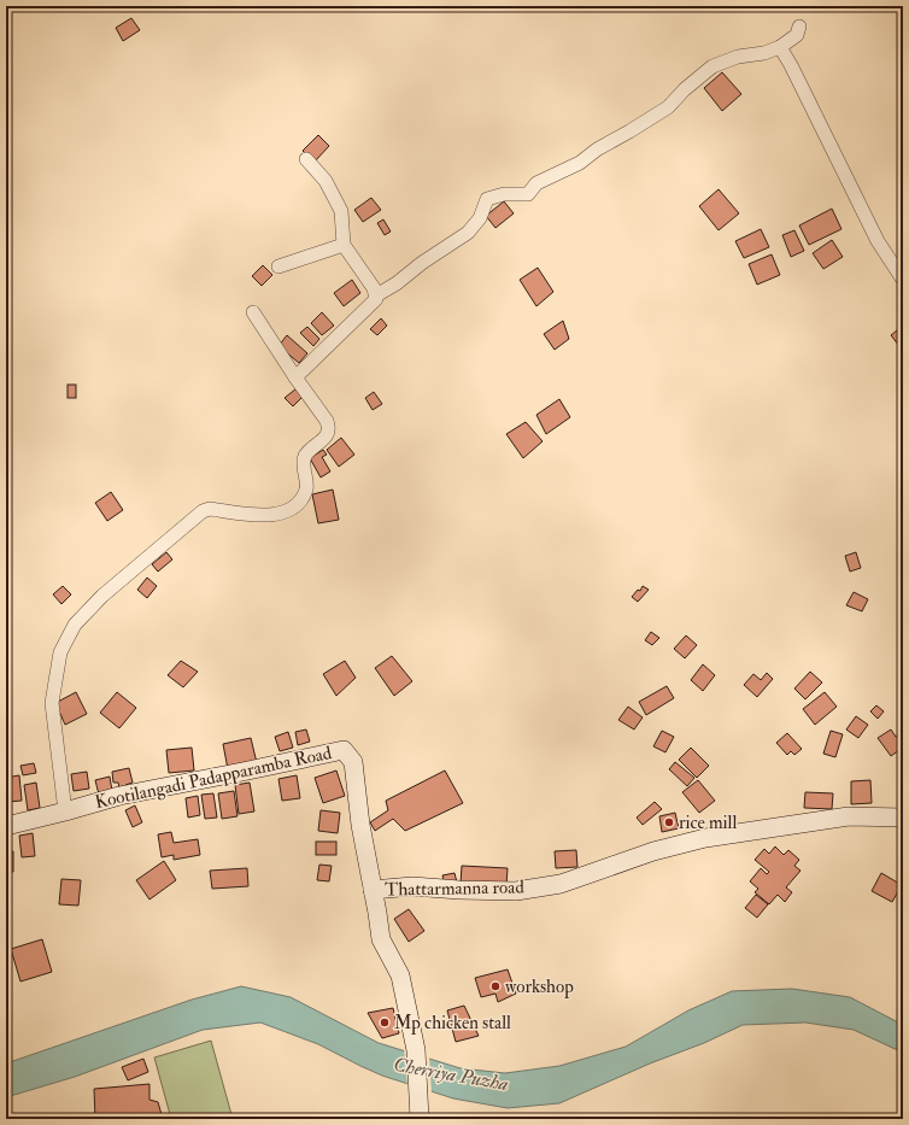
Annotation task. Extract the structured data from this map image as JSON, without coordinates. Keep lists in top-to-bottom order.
{
  "streets": {
    "main road": ["Kootilangadi Padapparamba Road", "Thattarmanna road"]
  },
  "crossings": [
    ["Kootilangadi Padapparamba Road", "Thattarmanna road"]
  ],
  "water": ["Cherriya Puzha"],
  "places": ["rice mill", "workshop", "Mp chicken stall"]
}
